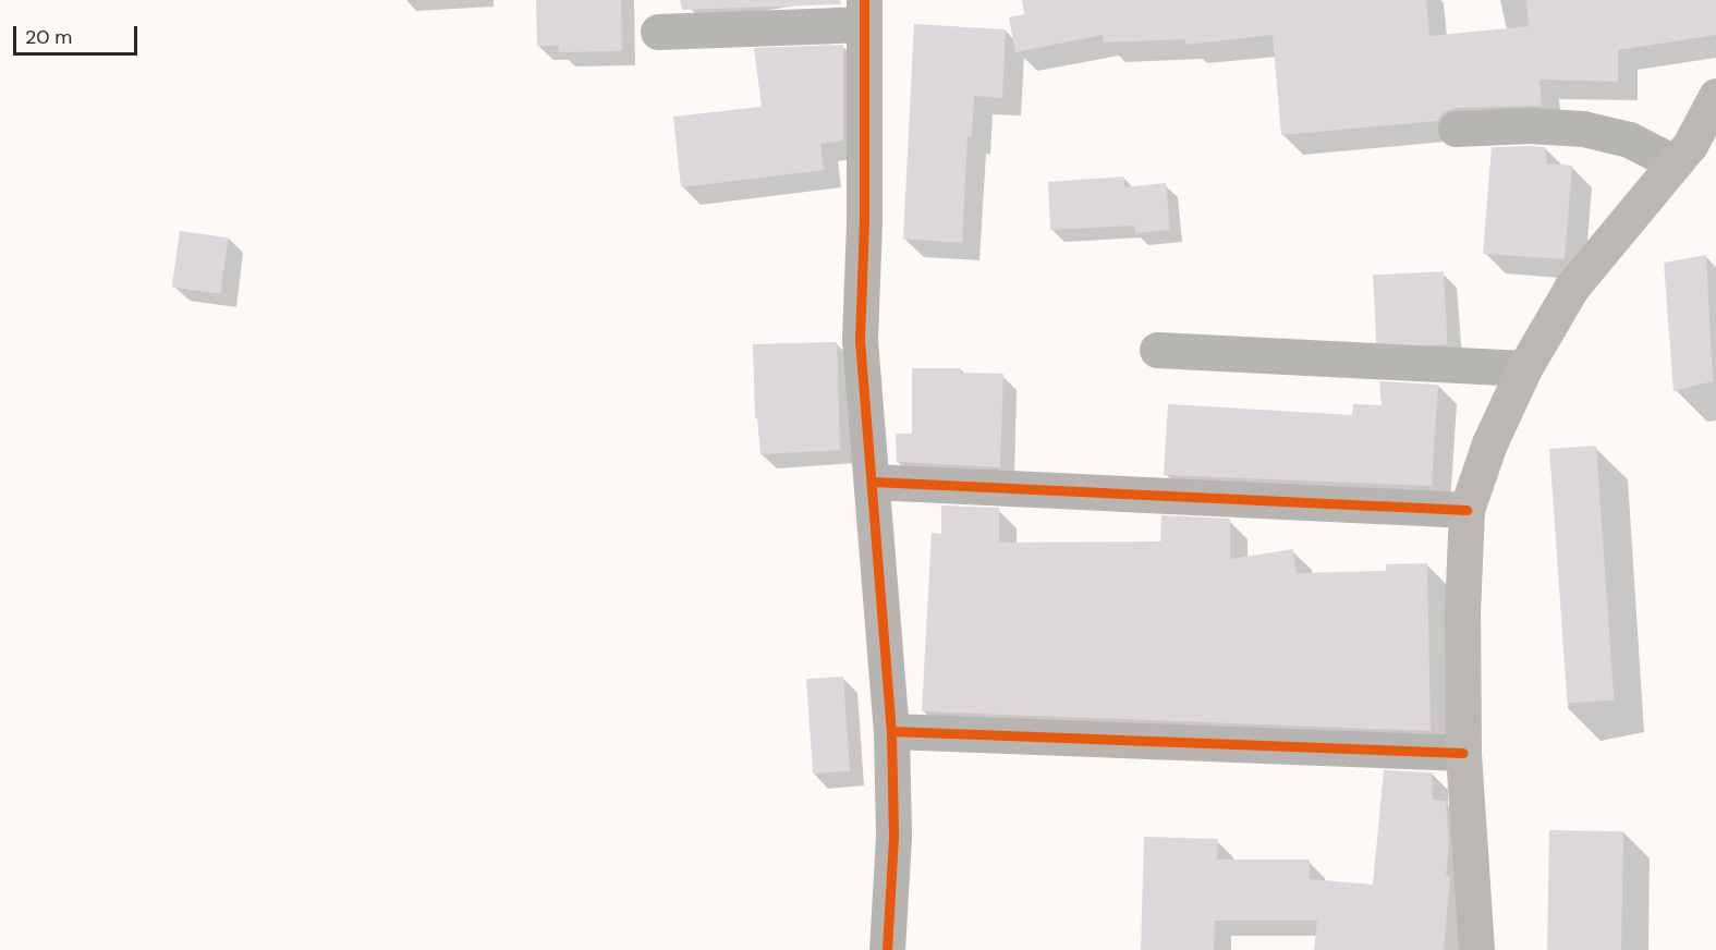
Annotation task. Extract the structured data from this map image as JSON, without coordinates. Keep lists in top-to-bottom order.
{
  "scale_bar": "20 m"
}
